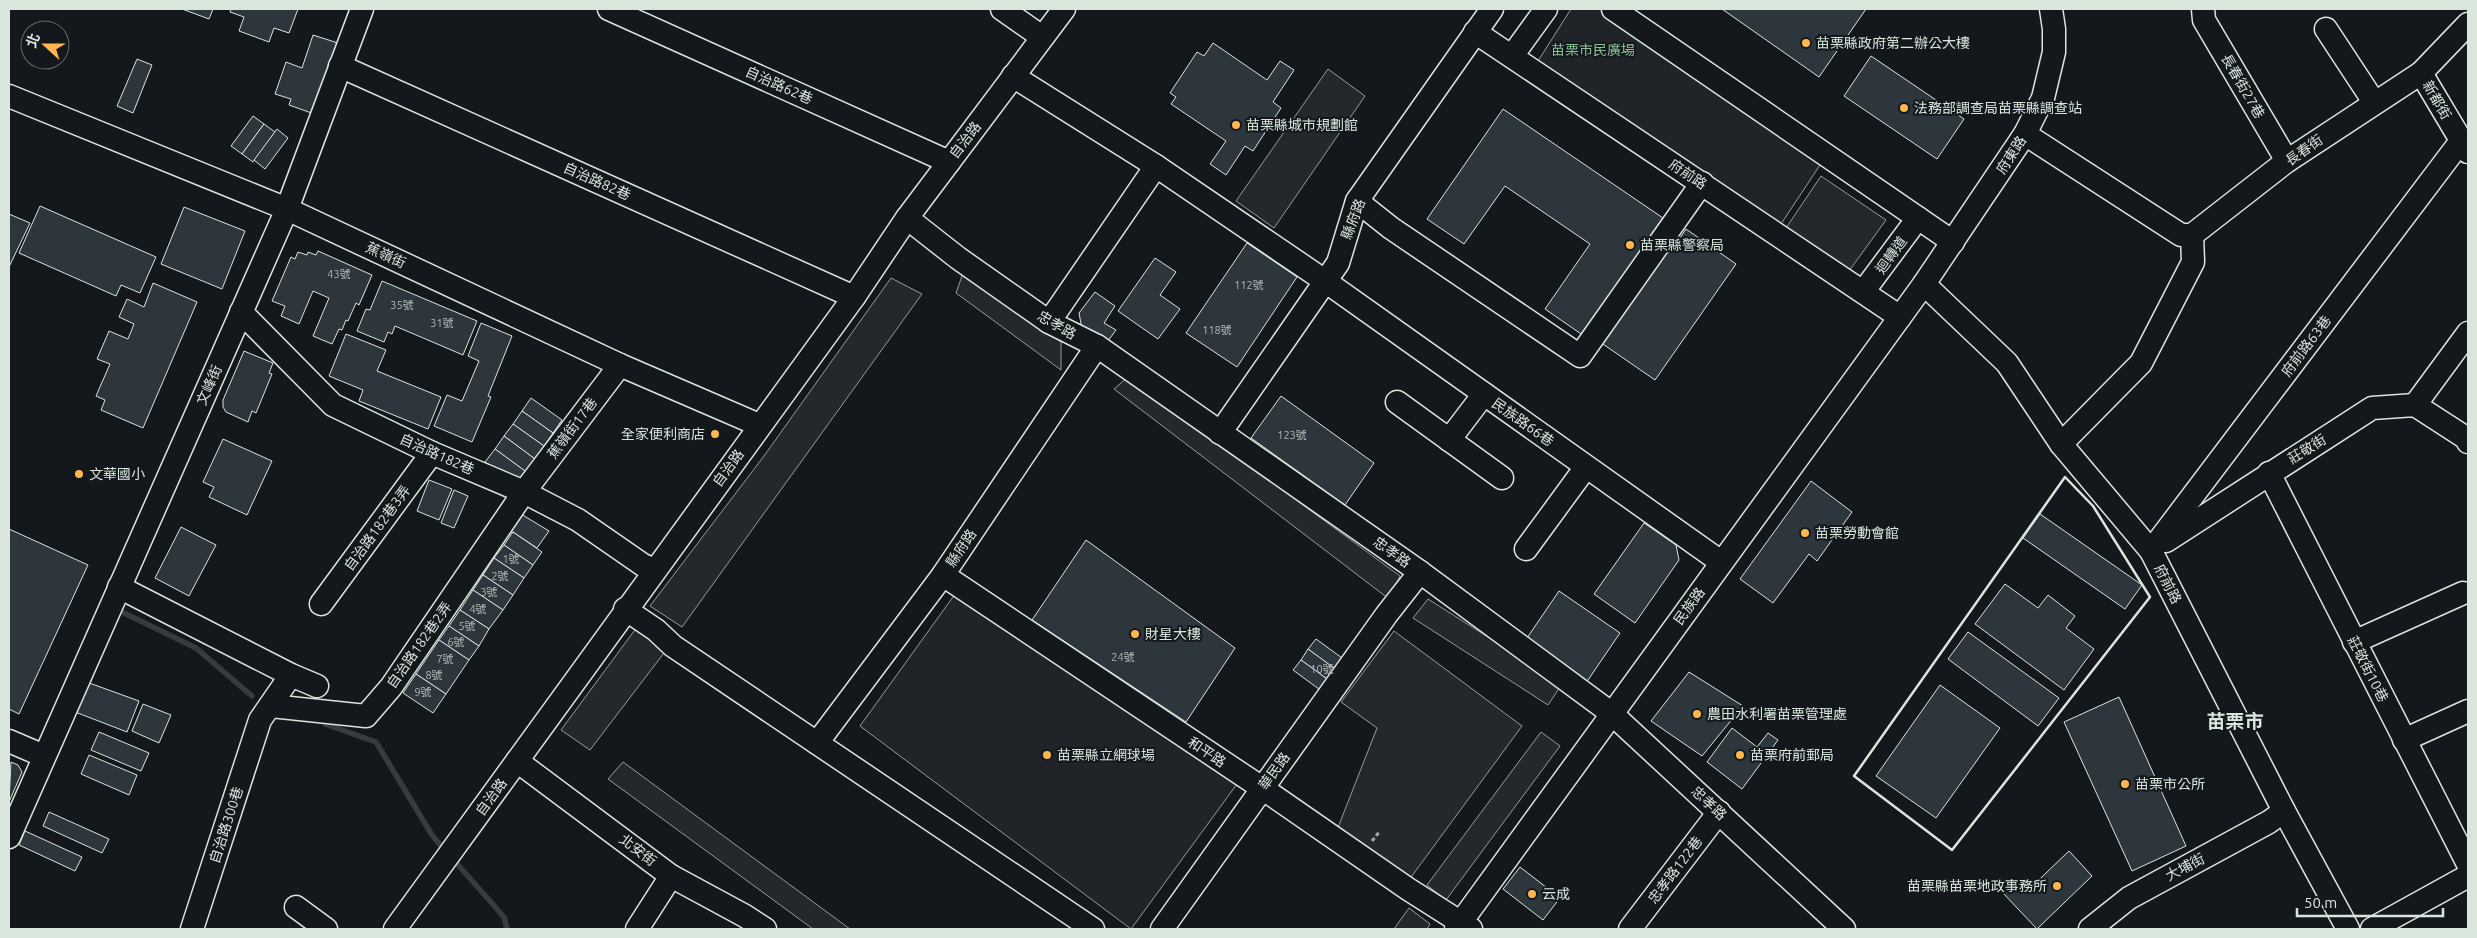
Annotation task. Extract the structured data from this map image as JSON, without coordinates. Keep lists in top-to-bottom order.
{
  "streets": {
    "street": [
      "自治路62巷",
      "長春街27巷",
      "新都街",
      "自治路",
      "長春街",
      "府東路",
      "府前路",
      "自治路82巷",
      "縣府路",
      "蕉嶺街",
      "迴轉道",
      "忠孝路",
      "府前路63巷",
      "文峰街",
      "民族路66巷",
      "蕉嶺街17巷",
      "莊敬街",
      "自治路182巷",
      "自治路182巷3弄",
      "民族路",
      "自治路182巷2弄",
      "莊敬街10巷",
      "和平路",
      "華民路",
      "自治路300巷",
      "北安街",
      "大埔街",
      "忠孝路122巷"
    ]
  },
  "crossings": [
    ["自治路62巷", "自治路"],
    ["長春街27巷", "長春街"],
    ["新都街", "長春街"],
    ["新都街", "府前路63巷"],
    ["自治路", "自治路82巷"],
    ["自治路", "蕉嶺街"],
    ["自治路", "忠孝路"],
    ["自治路", "民族路66巷"],
    ["自治路", "自治路182巷"],
    ["自治路", "北安街"],
    ["府東路", "府前路"],
    ["府東路", "民族路"],
    ["府前路", "縣府路"],
    ["府前路", "迴轉道"],
    ["府前路", "府前路63巷"],
    ["府前路", "莊敬街"],
    ["府前路", "民族路"],
    ["府前路", "大埔街"],
    ["自治路82巷", "文峰街"],
    ["縣府路", "忠孝路"],
    ["縣府路", "民族路66巷"],
    ["縣府路", "和平路"],
    ["蕉嶺街", "文峰街"],
    ["蕉嶺街", "蕉嶺街17巷"],
    ["忠孝路", "民族路"],
    ["忠孝路", "華民路"],
    ["忠孝路", "忠孝路122巷"],
    ["府前路63巷", "莊敬街"],
    ["文峰街", "自治路182巷"],
    ["民族路66巷", "民族路"],
    ["蕉嶺街17巷", "自治路182巷"],
    ["蕉嶺街17巷", "自治路182巷2弄"],
    ["莊敬街", "莊敬街10巷"],
    ["自治路182巷", "自治路182巷3弄"],
    ["自治路182巷", "自治路182巷2弄"],
    ["民族路", "和平路"],
    ["自治路182巷2弄", "自治路300巷"],
    ["和平路", "華民路"]
  ],
  "districts": ["苗栗市"],
  "parks": ["苗栗市民廣場"],
  "places": [
    "苗栗縣政府第二辦公大樓",
    "法務部調查局苗栗縣調查站",
    "苗栗縣城市規劃館",
    "苗栗縣警察局",
    "全家便利商店",
    "文華國小",
    "苗栗勞動會館",
    "財星大樓",
    "農田水利署苗栗管理處",
    "苗栗縣立網球場",
    "苗栗府前郵局",
    "苗栗市公所",
    "苗栗縣苗栗地政事務所",
    "云成"
  ],
  "house_numbers": [
    "43號",
    "112號",
    "35號",
    "31號",
    "118號",
    "123號",
    "1號",
    "2號",
    "3號",
    "4號",
    "5號",
    "6號",
    "24號",
    "7號",
    "10號",
    "8號",
    "9號"
  ],
  "scale_bar": "50 m",
  "north": "left"
}
